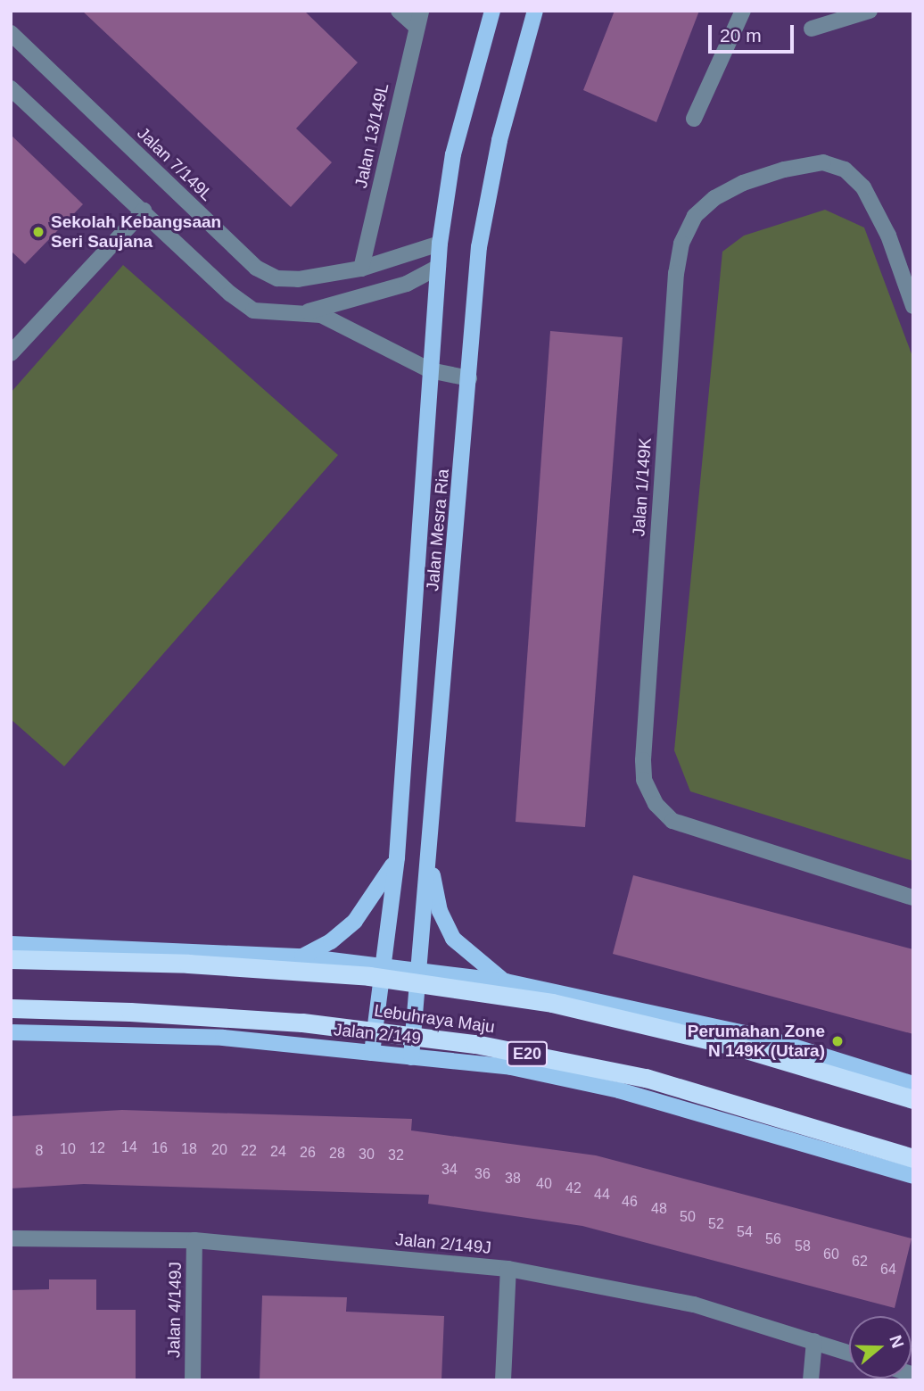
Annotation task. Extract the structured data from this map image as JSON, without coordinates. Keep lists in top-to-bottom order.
{
  "streets": {
    "highway": ["Lebuhraya Maju", "E20"],
    "main road": ["Jalan Mesra Ria", "Jalan 2/149"],
    "street": [
      "Jalan 13/149L",
      "Jalan 7/149L",
      "Jalan 1/149K",
      "Jalan 2/149J",
      "Jalan 4/149J"
    ]
  },
  "crossings": [
    ["Jalan 13/149L", "Jalan 7/149L"],
    ["Jalan 7/149L", "Jalan Mesra Ria"],
    ["Jalan Mesra Ria", "Jalan 2/149"],
    ["Jalan 2/149J", "Jalan 4/149J"]
  ],
  "places": ["Sekolah Kebangsaan Seri Saujana", "Perumahan Zone N 149K (Utara)"],
  "house_numbers": [
    "14",
    "12",
    "16",
    "10",
    "18",
    "20",
    "8",
    "22",
    "24",
    "26",
    "28",
    "30",
    "32",
    "34",
    "36",
    "38",
    "40",
    "42",
    "44",
    "46",
    "48",
    "50",
    "52",
    "54",
    "56",
    "58",
    "60",
    "62",
    "64"
  ],
  "scale_bar": "20 m",
  "north": "right"
}
